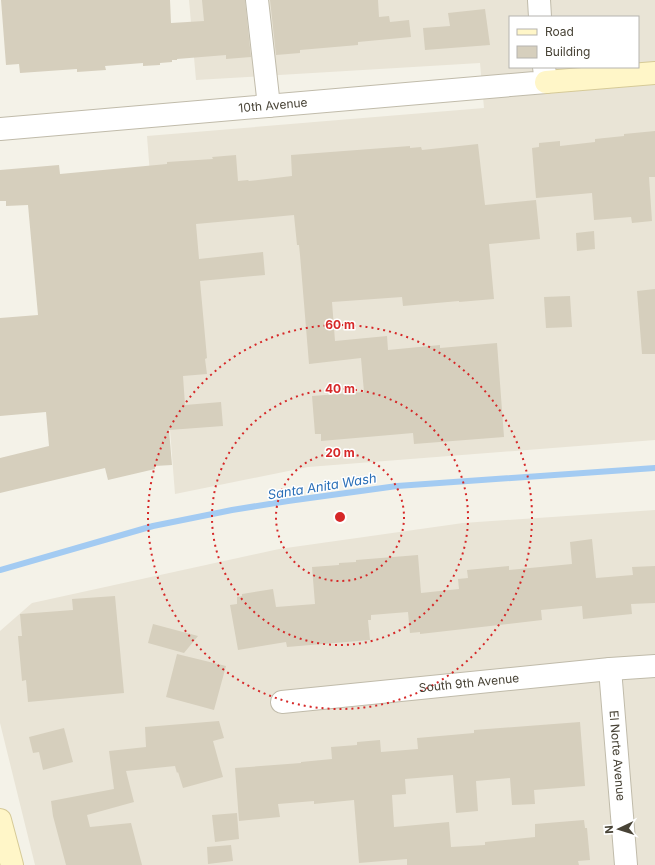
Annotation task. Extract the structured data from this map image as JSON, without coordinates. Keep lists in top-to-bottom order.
{
  "streets": {
    "street": ["10th Avenue", "South 9th Avenue", "El Norte Avenue"]
  },
  "crossings": [
    ["South 9th Avenue", "El Norte Avenue"]
  ],
  "water": ["Santa Anita Wash"],
  "legend": ["Road", "Building"],
  "north": "left",
  "rings": ["60 m", "40 m", "20 m"]
}
